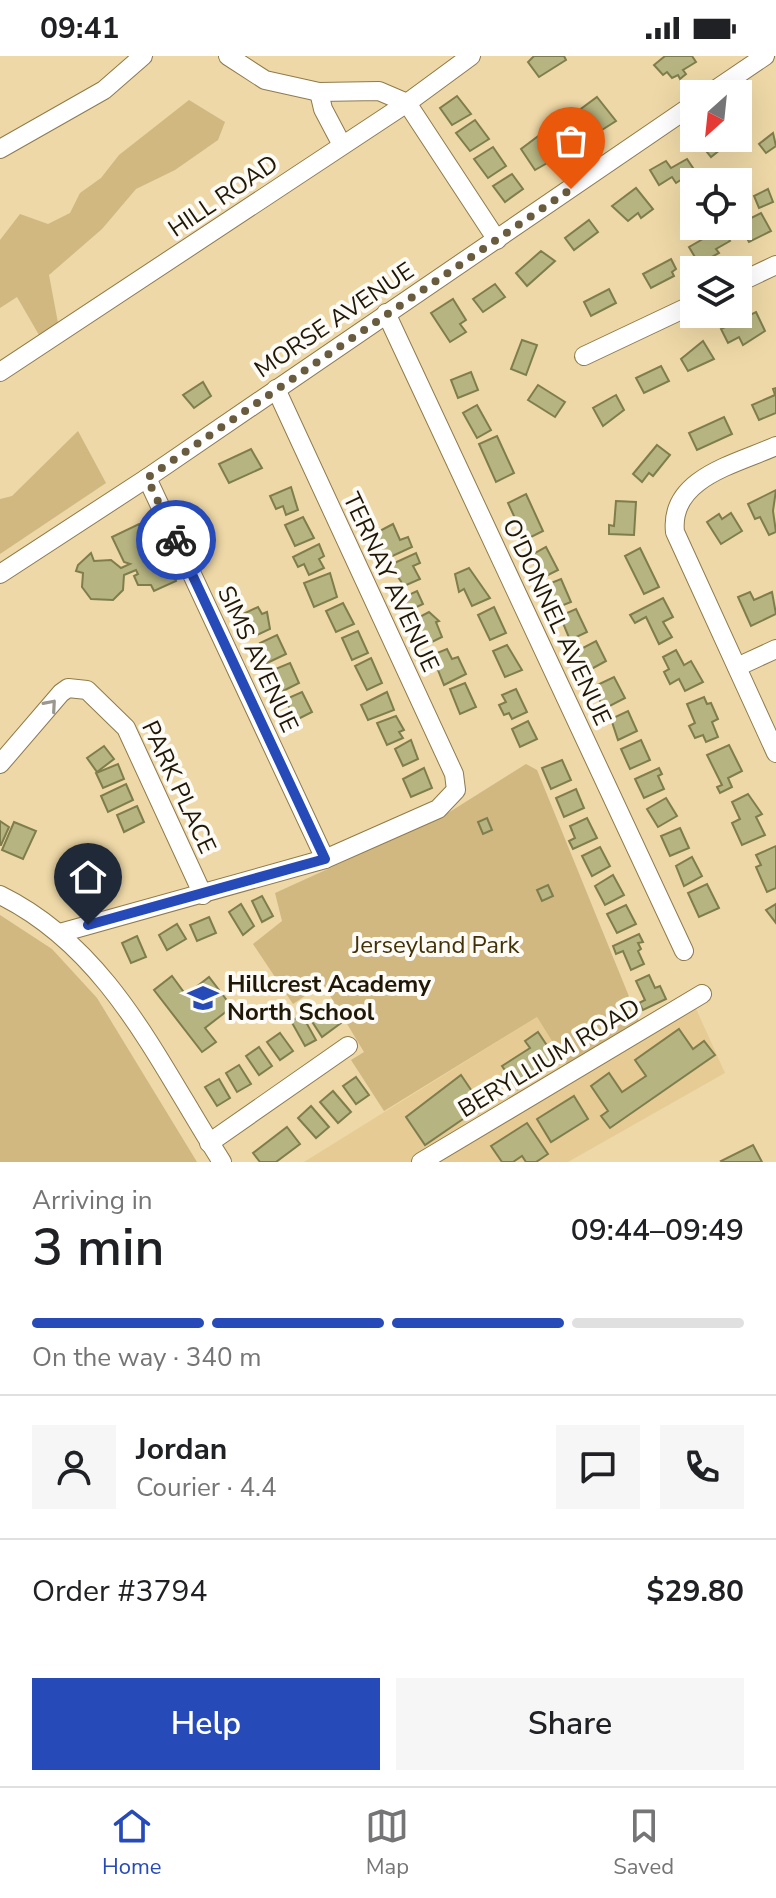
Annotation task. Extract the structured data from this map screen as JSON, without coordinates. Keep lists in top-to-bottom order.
{
  "streets": {
    "street": [
      "HILL ROAD",
      "MORSE AVENUE",
      "TERNAY AVENUE",
      "O'DONNEL AVENUE",
      "SIMS AVENUE",
      "PARK PLACE",
      "BERYLLIUM ROAD"
    ]
  },
  "crossings": [
    ["MORSE AVENUE", "TERNAY AVENUE"],
    ["MORSE AVENUE", "O'DONNEL AVENUE"],
    ["MORSE AVENUE", "SIMS AVENUE"],
    ["TERNAY AVENUE", "SIMS AVENUE"]
  ],
  "parks": ["Jerseyland Park"],
  "places": {
    "school or university": ["Hillcrest Academy North School"]
  },
  "north": "bottom left",
  "page": {
    "status": "09:41",
    "heading": ["3 min", "Arriving in", "09:44–09:49"],
    "panel": [
      "Jordan",
      "Courier · 4.4",
      "Order #3794",
      "$29.80"
    ],
    "bar": "On the way · 340 m",
    "buttons": ["Help", "Share"],
    "tabs": ["Home", "Map", "Saved"]
  }
}
